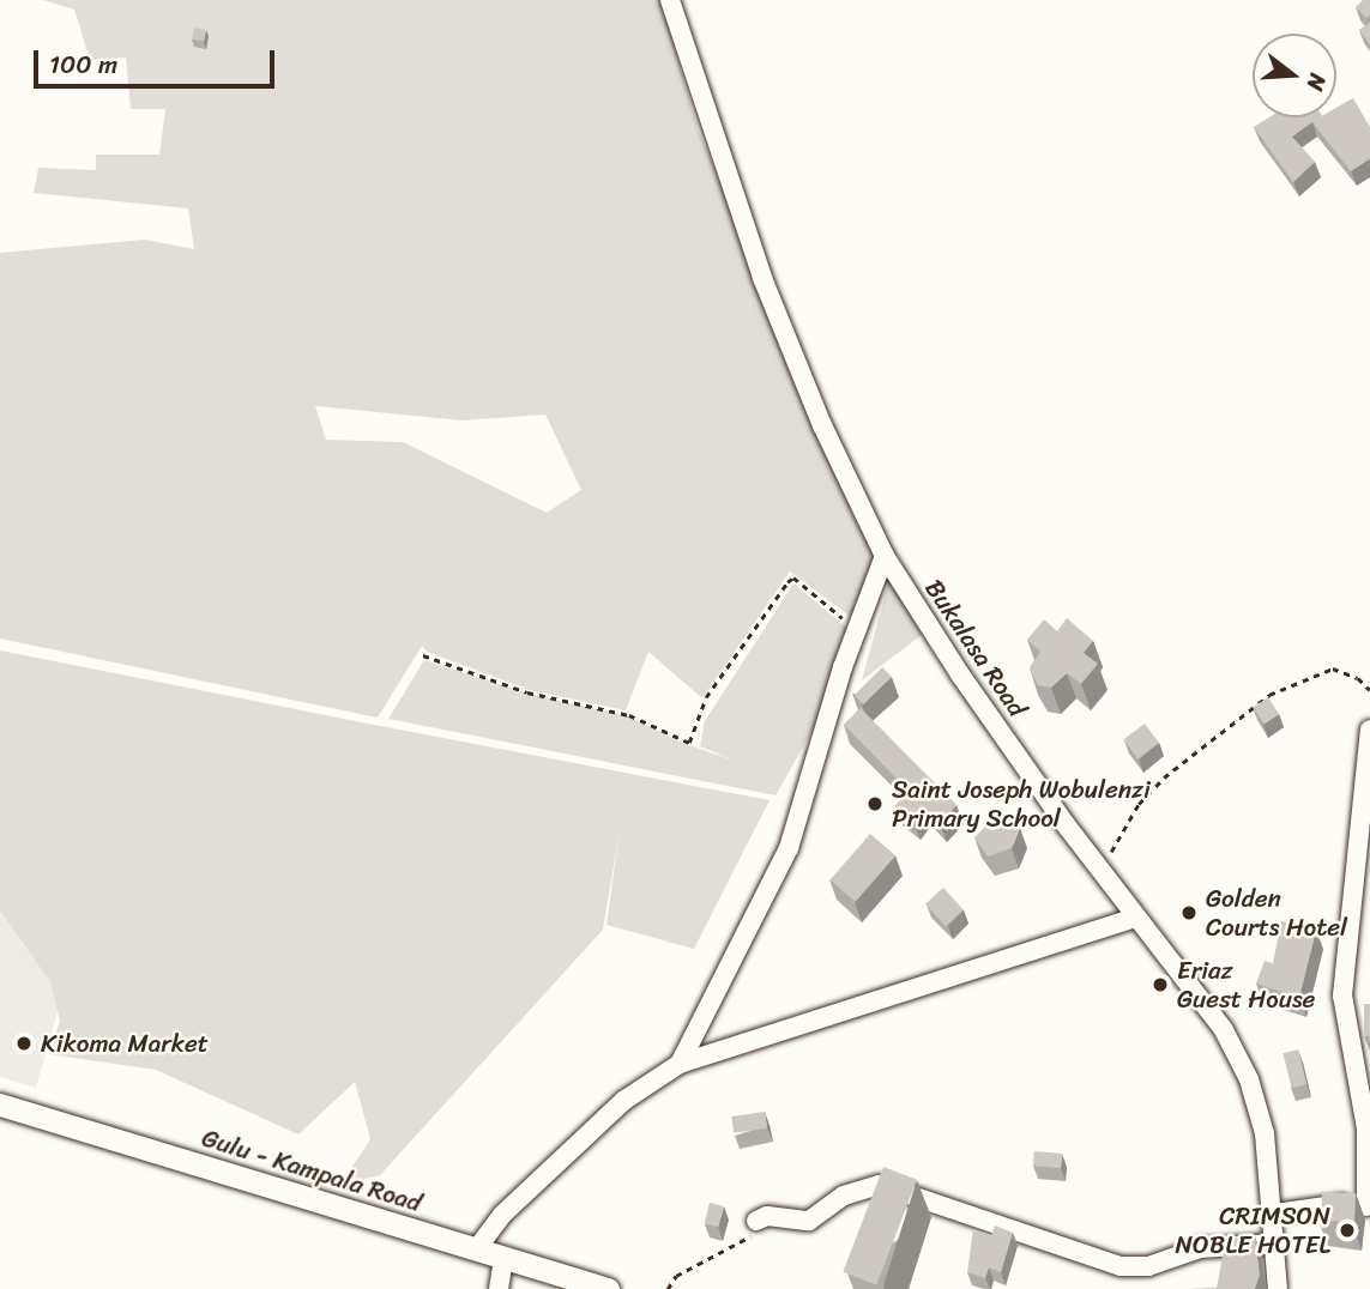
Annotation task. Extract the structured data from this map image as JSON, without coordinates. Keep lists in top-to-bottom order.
{
  "streets": {
    "main road": ["Gulu - Kampala Road"],
    "street": ["Bukalasa Road"]
  },
  "places": [
    "Saint Joseph Wobulenzi Primary School",
    "Golden Courts Hotel",
    "Eriaz Guest House",
    "Kikoma Market",
    "CRIMSON NOBLE HOTEL"
  ],
  "scale_bar": "100 m",
  "north": "right"
}
